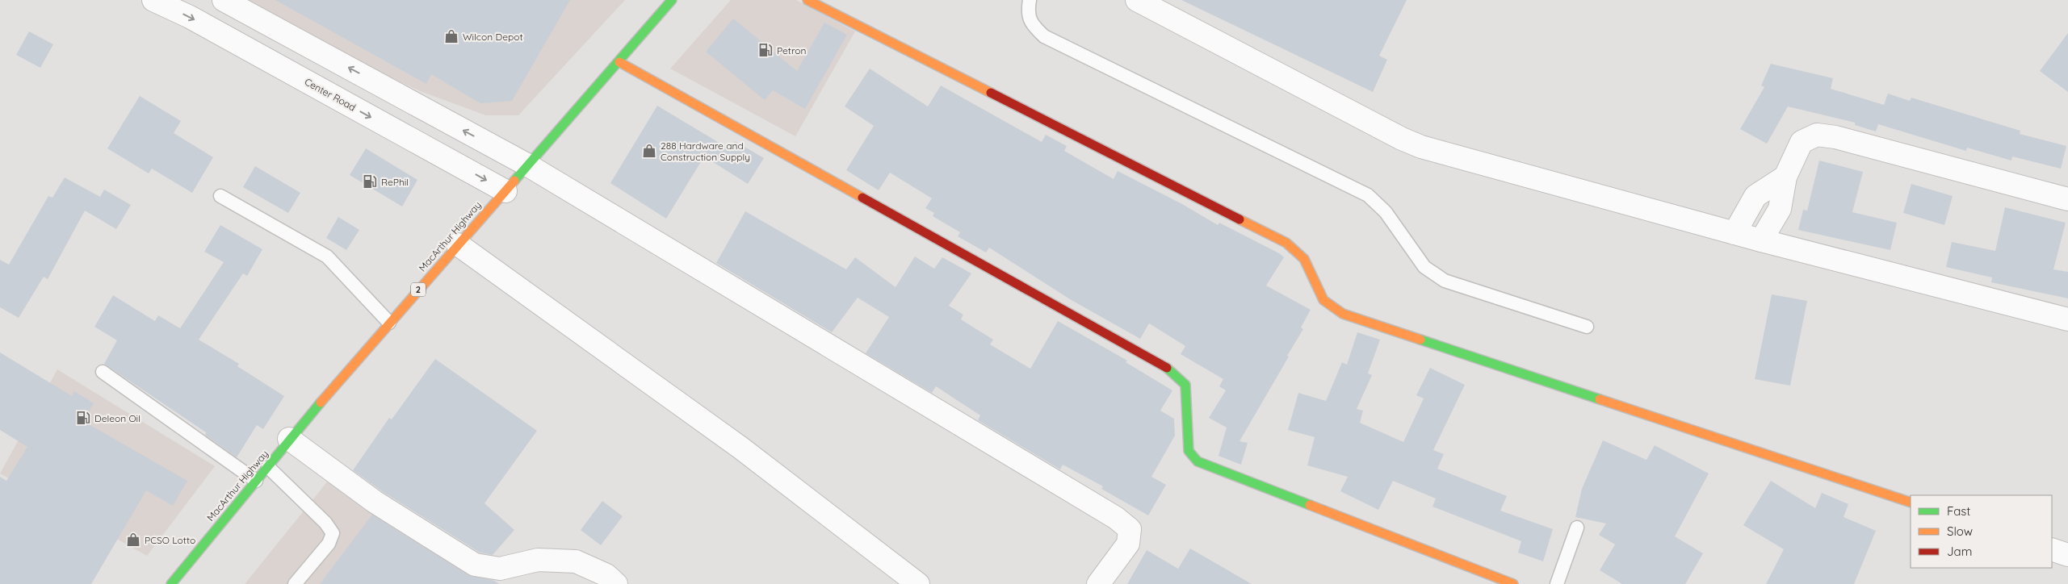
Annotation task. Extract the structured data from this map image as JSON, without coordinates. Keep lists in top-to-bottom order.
{
  "streets": {
    "main road": ["MacArthur Highway", "2"],
    "street": ["Center Road"]
  },
  "crossings": [
    ["Center Road", "MacArthur Highway"]
  ],
  "places": {
    "shop": ["Wilcon Depot", "288 Hardware and Construction Supply", "PCSO Lotto"],
    "fuel station": ["Petron", "RePhil", "Deleon Oil"]
  },
  "legend": ["Fast", "Slow", "Jam"]
}
